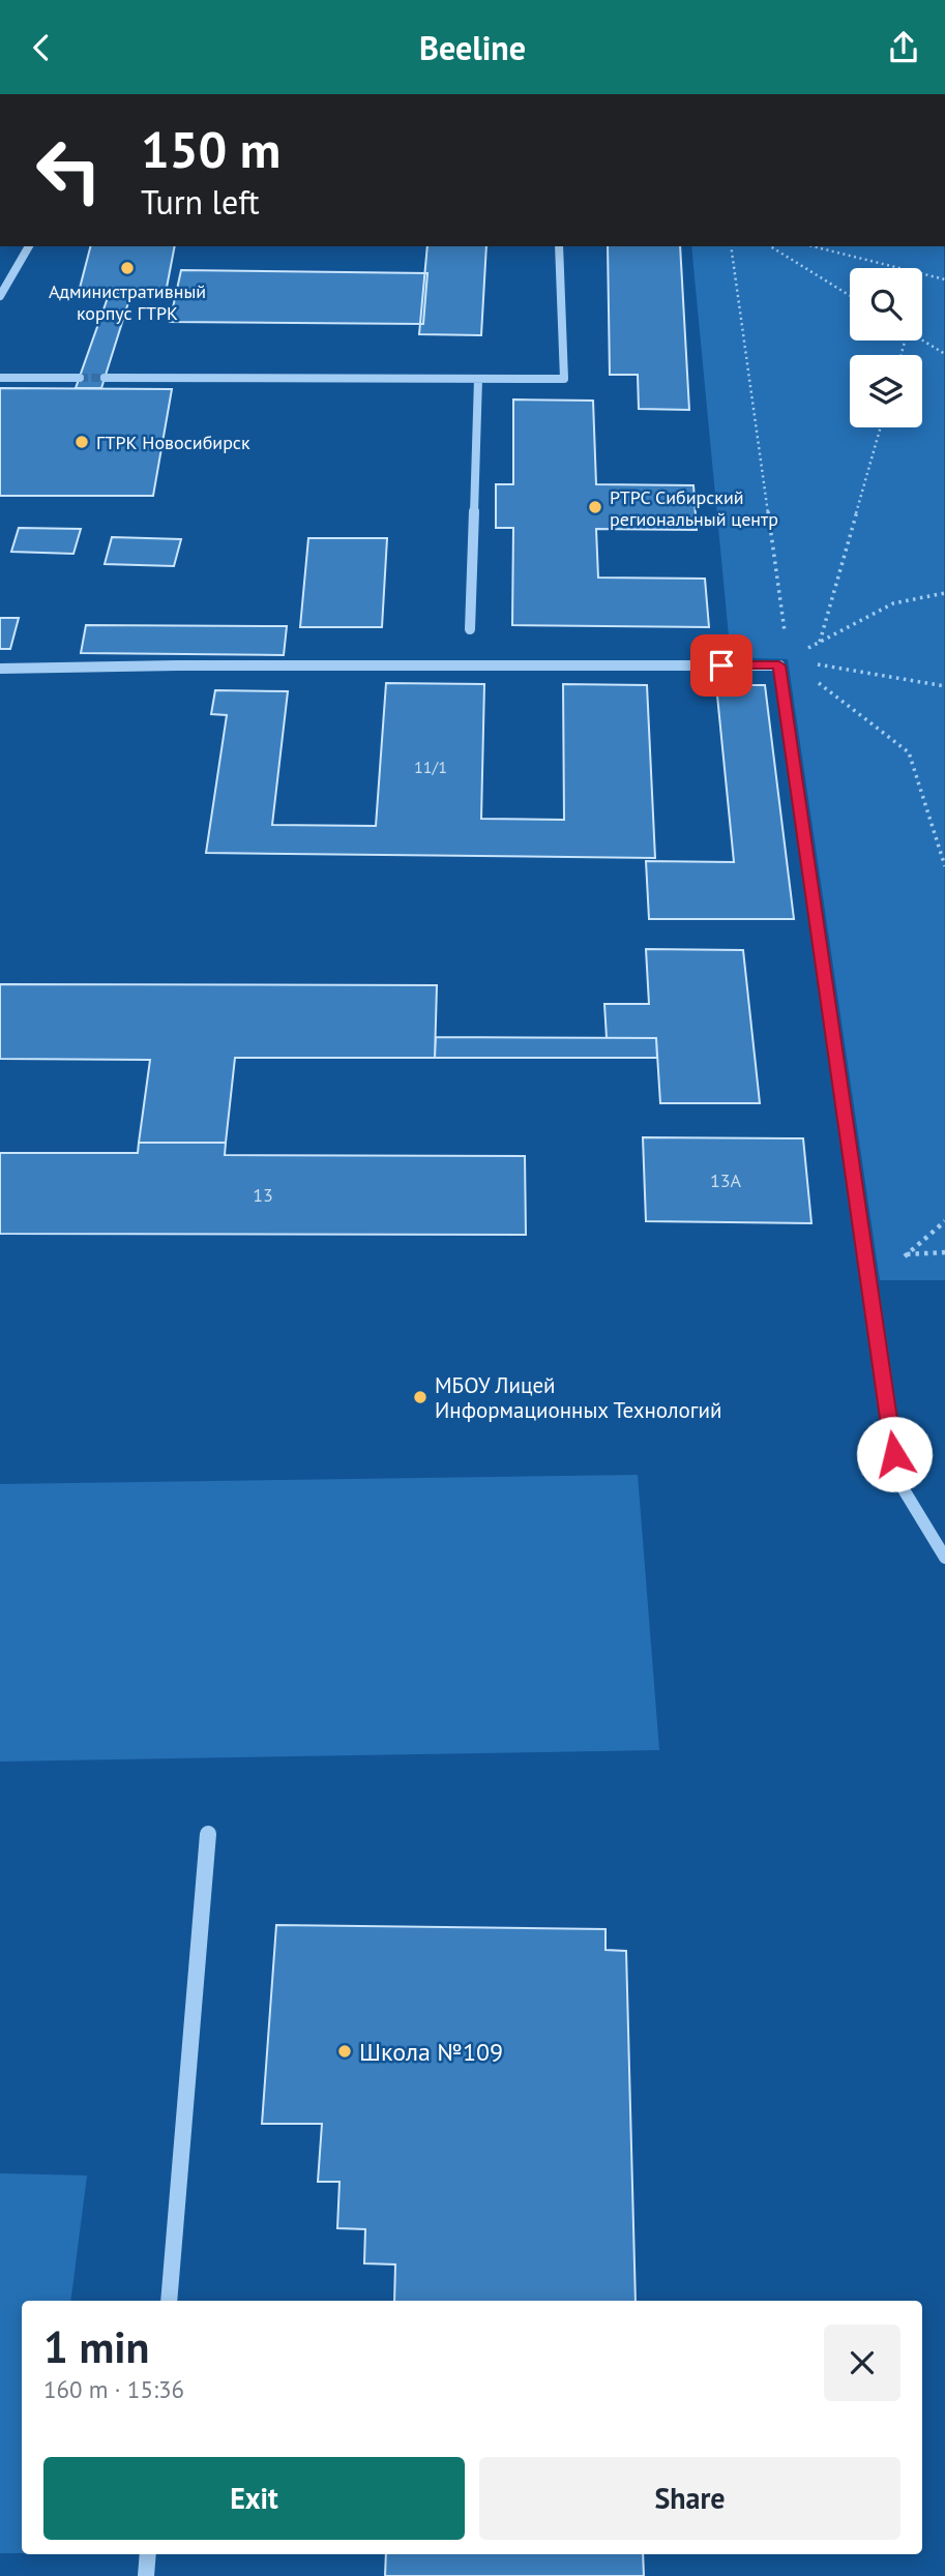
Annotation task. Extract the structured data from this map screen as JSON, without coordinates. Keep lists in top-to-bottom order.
{
  "places": [
    "Административный корпус ГТРК",
    "ГТРК Новосибирск",
    "РТРС Сибирский региональный центр",
    "МБОУ Лицей Информационных Технологий",
    "Школа №109"
  ],
  "house_numbers": ["11/1", "13А", "13"],
  "page": {
    "header": "Beeline",
    "turn": ["150 m", "Turn left"],
    "heading": ["1 min", "160 m · 15:36"],
    "buttons": ["Exit", "Share"]
  }
}
